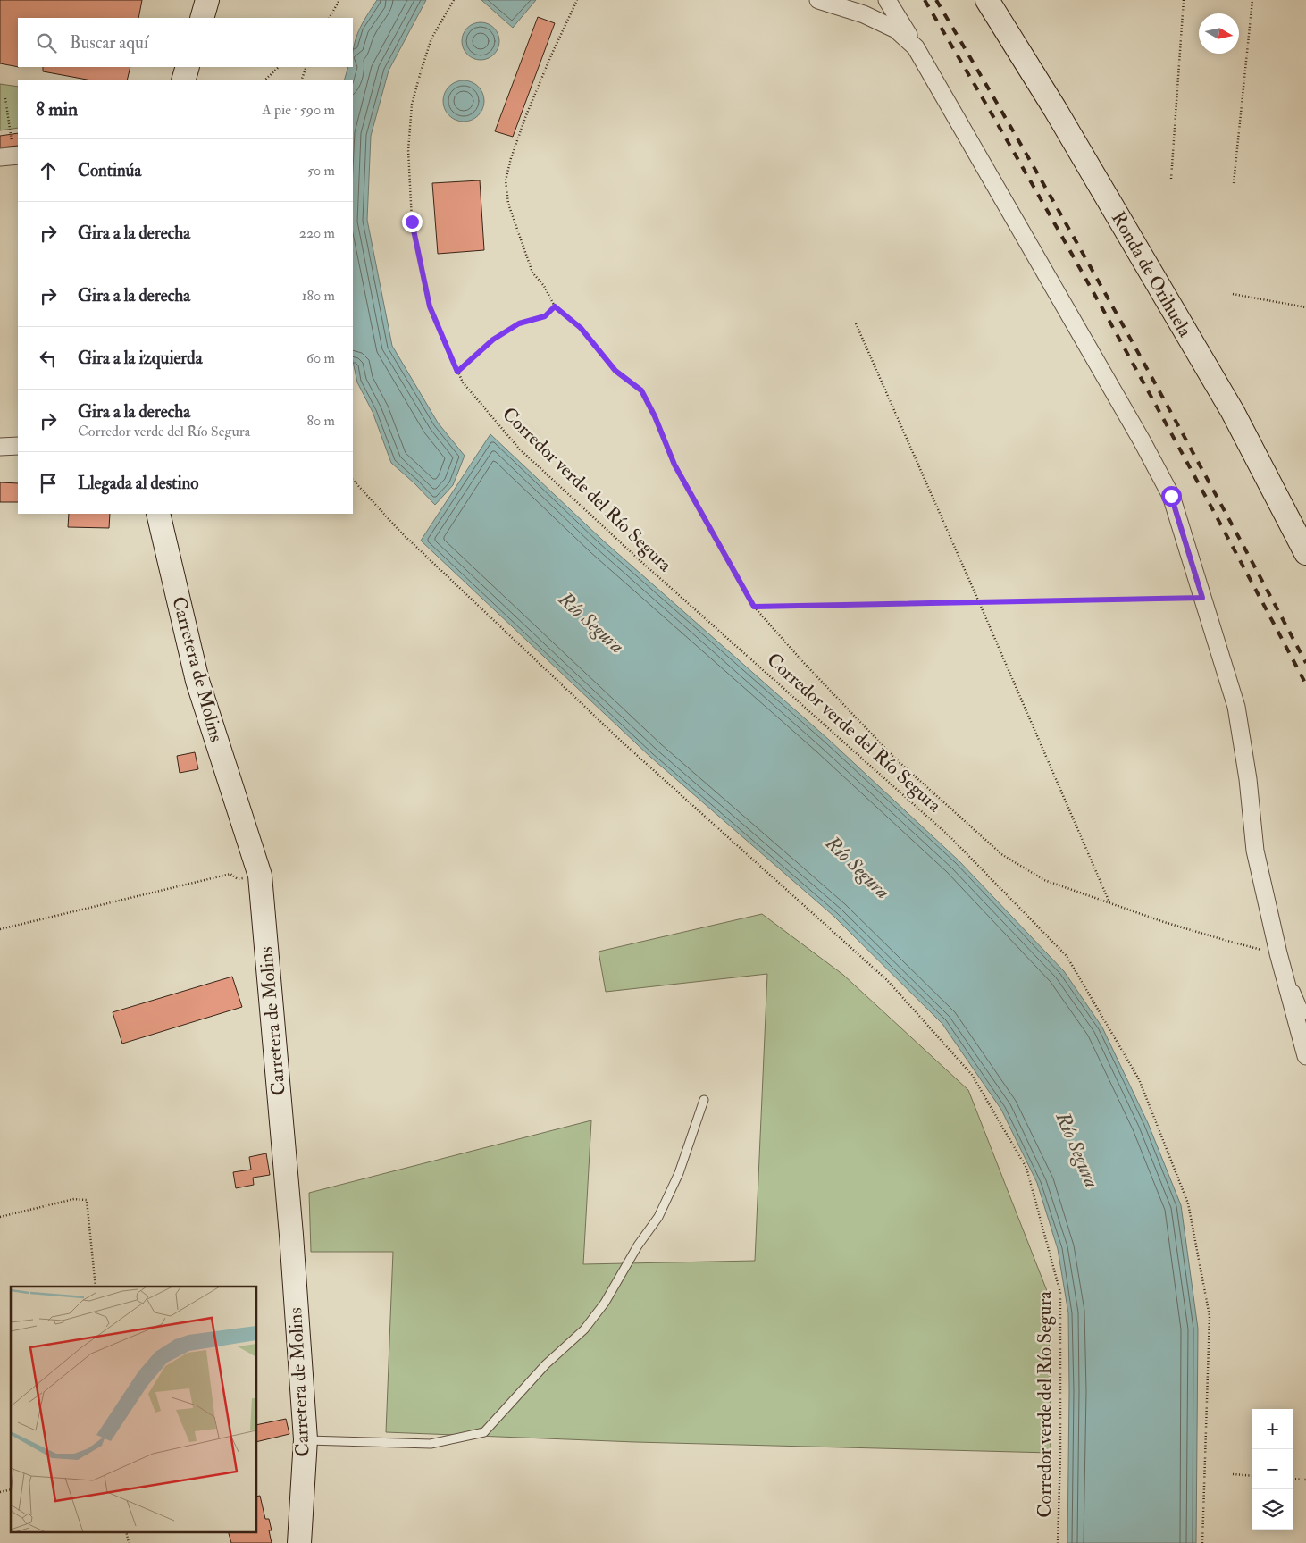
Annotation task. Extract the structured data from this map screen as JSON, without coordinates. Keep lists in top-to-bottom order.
{
  "streets": {
    "street": ["Ronda de Orihuela", "Carretera de Molins"],
    "path": ["Corredor verde del Río Segura"]
  },
  "water": ["Río Segura"],
  "north": "right",
  "page": {
    "search": "Buscar aquí",
    "heading": ["8 min", "A pie · 590 m"],
    "list": [
      ["Continúa", "50 m"],
      ["Gira a la derecha", "220 m"],
      ["Gira a la derecha", "180 m"],
      ["Gira a la izquierda", "60 m"],
      ["Gira a la derecha", "Corredor verde del Río Segura", "80 m"],
      "Llegada al destino"
    ],
    "map_buttons": ["+", "−"]
  }
}
